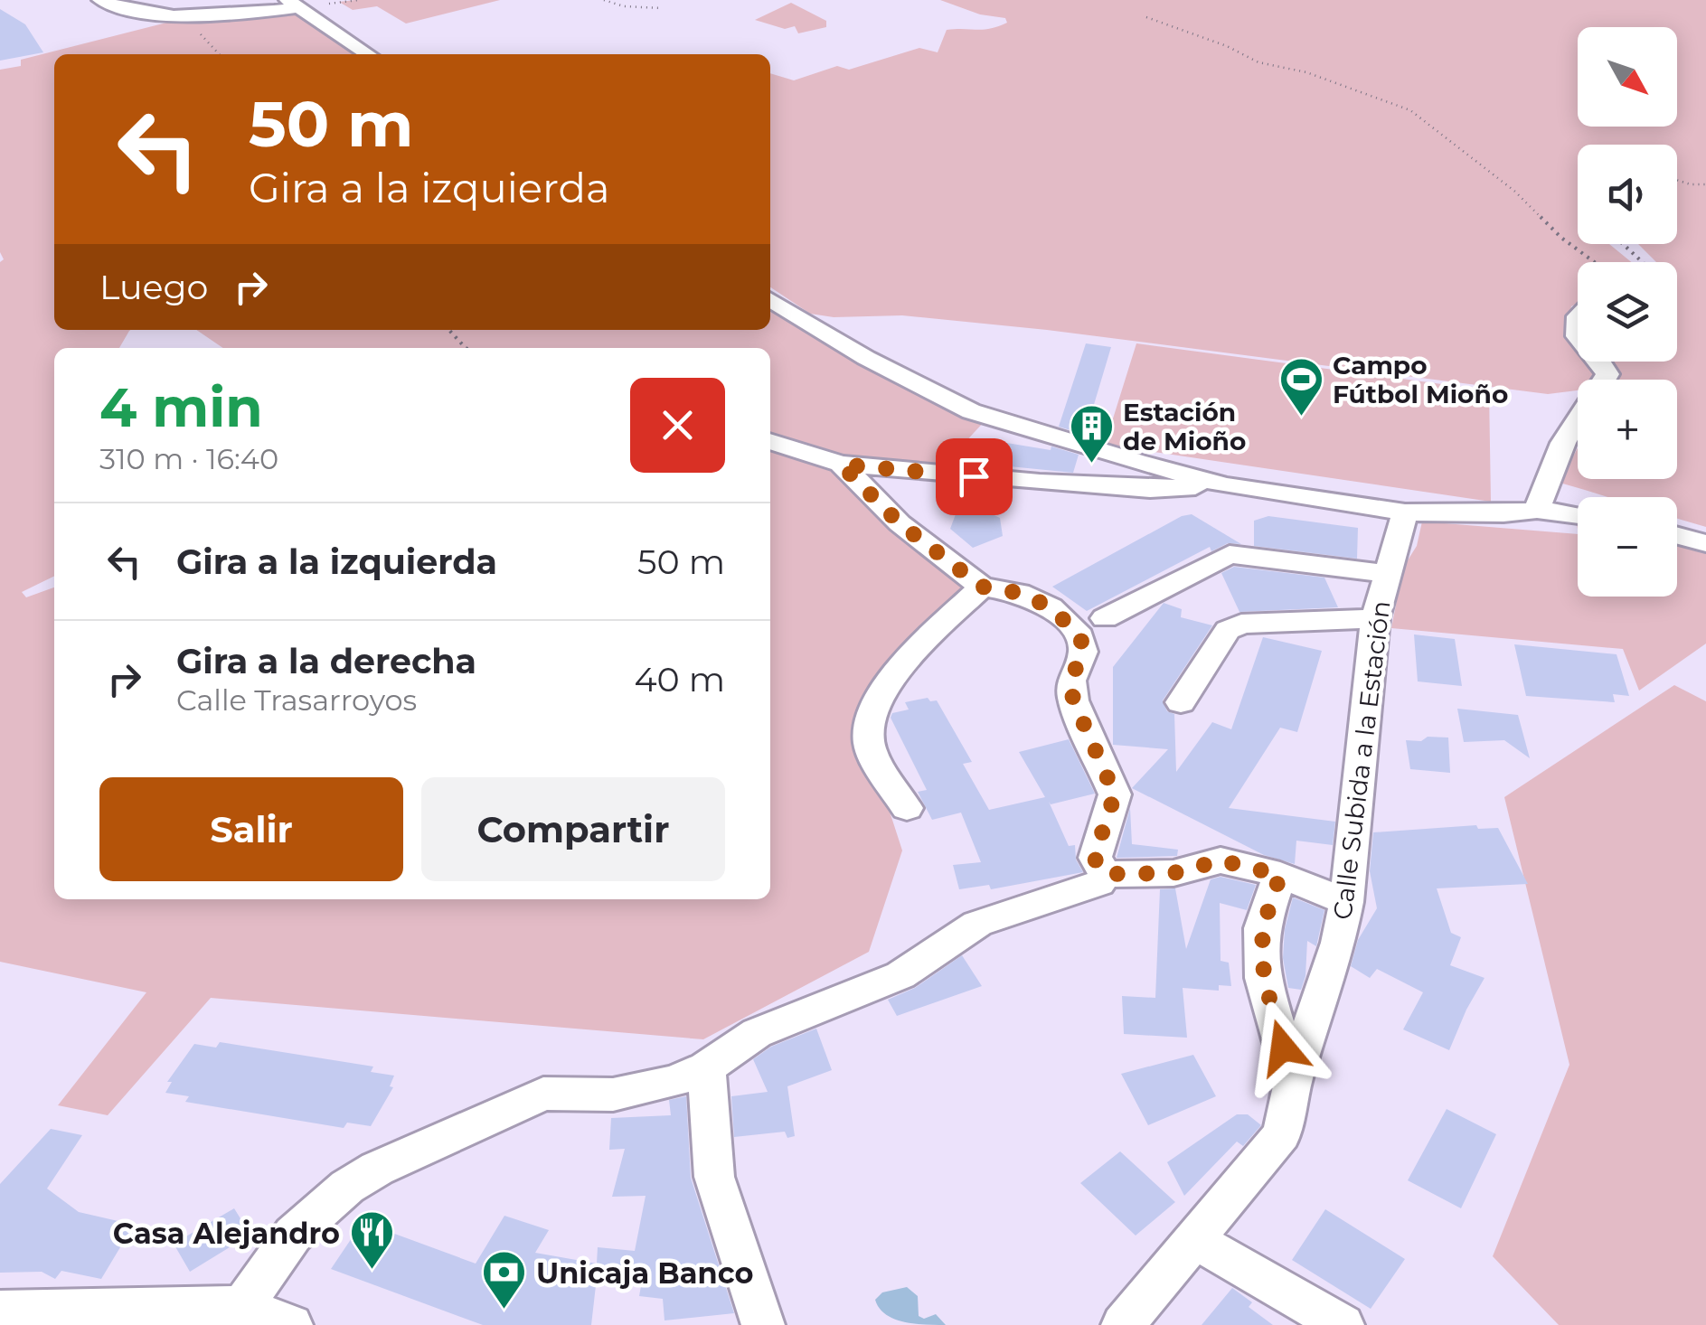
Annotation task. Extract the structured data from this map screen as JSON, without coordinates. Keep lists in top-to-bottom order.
{
  "streets": {
    "street": ["Calle Subida a la Estación"]
  },
  "places": {
    "sports": ["Campo Fútbol Mioño"],
    "building": ["Estación de Mioño"],
    "restaurant": ["Casa Alejandro"],
    "bank": ["Unicaja Banco"]
  },
  "north": "bottom right",
  "page": {
    "map_buttons": ["+", "−"],
    "turn": ["50 m", "Gira a la izquierda"],
    "then": "Luego",
    "heading": ["4 min", "310 m · 16:40"],
    "list": [
      {
        "name": "Gira a la izquierda",
        "value": "50 m"
      },
      {
        "name": "Gira a la derecha",
        "note": "Calle Trasarroyos",
        "value": "40 m"
      }
    ],
    "buttons": ["Salir", "Compartir"]
  }
}
